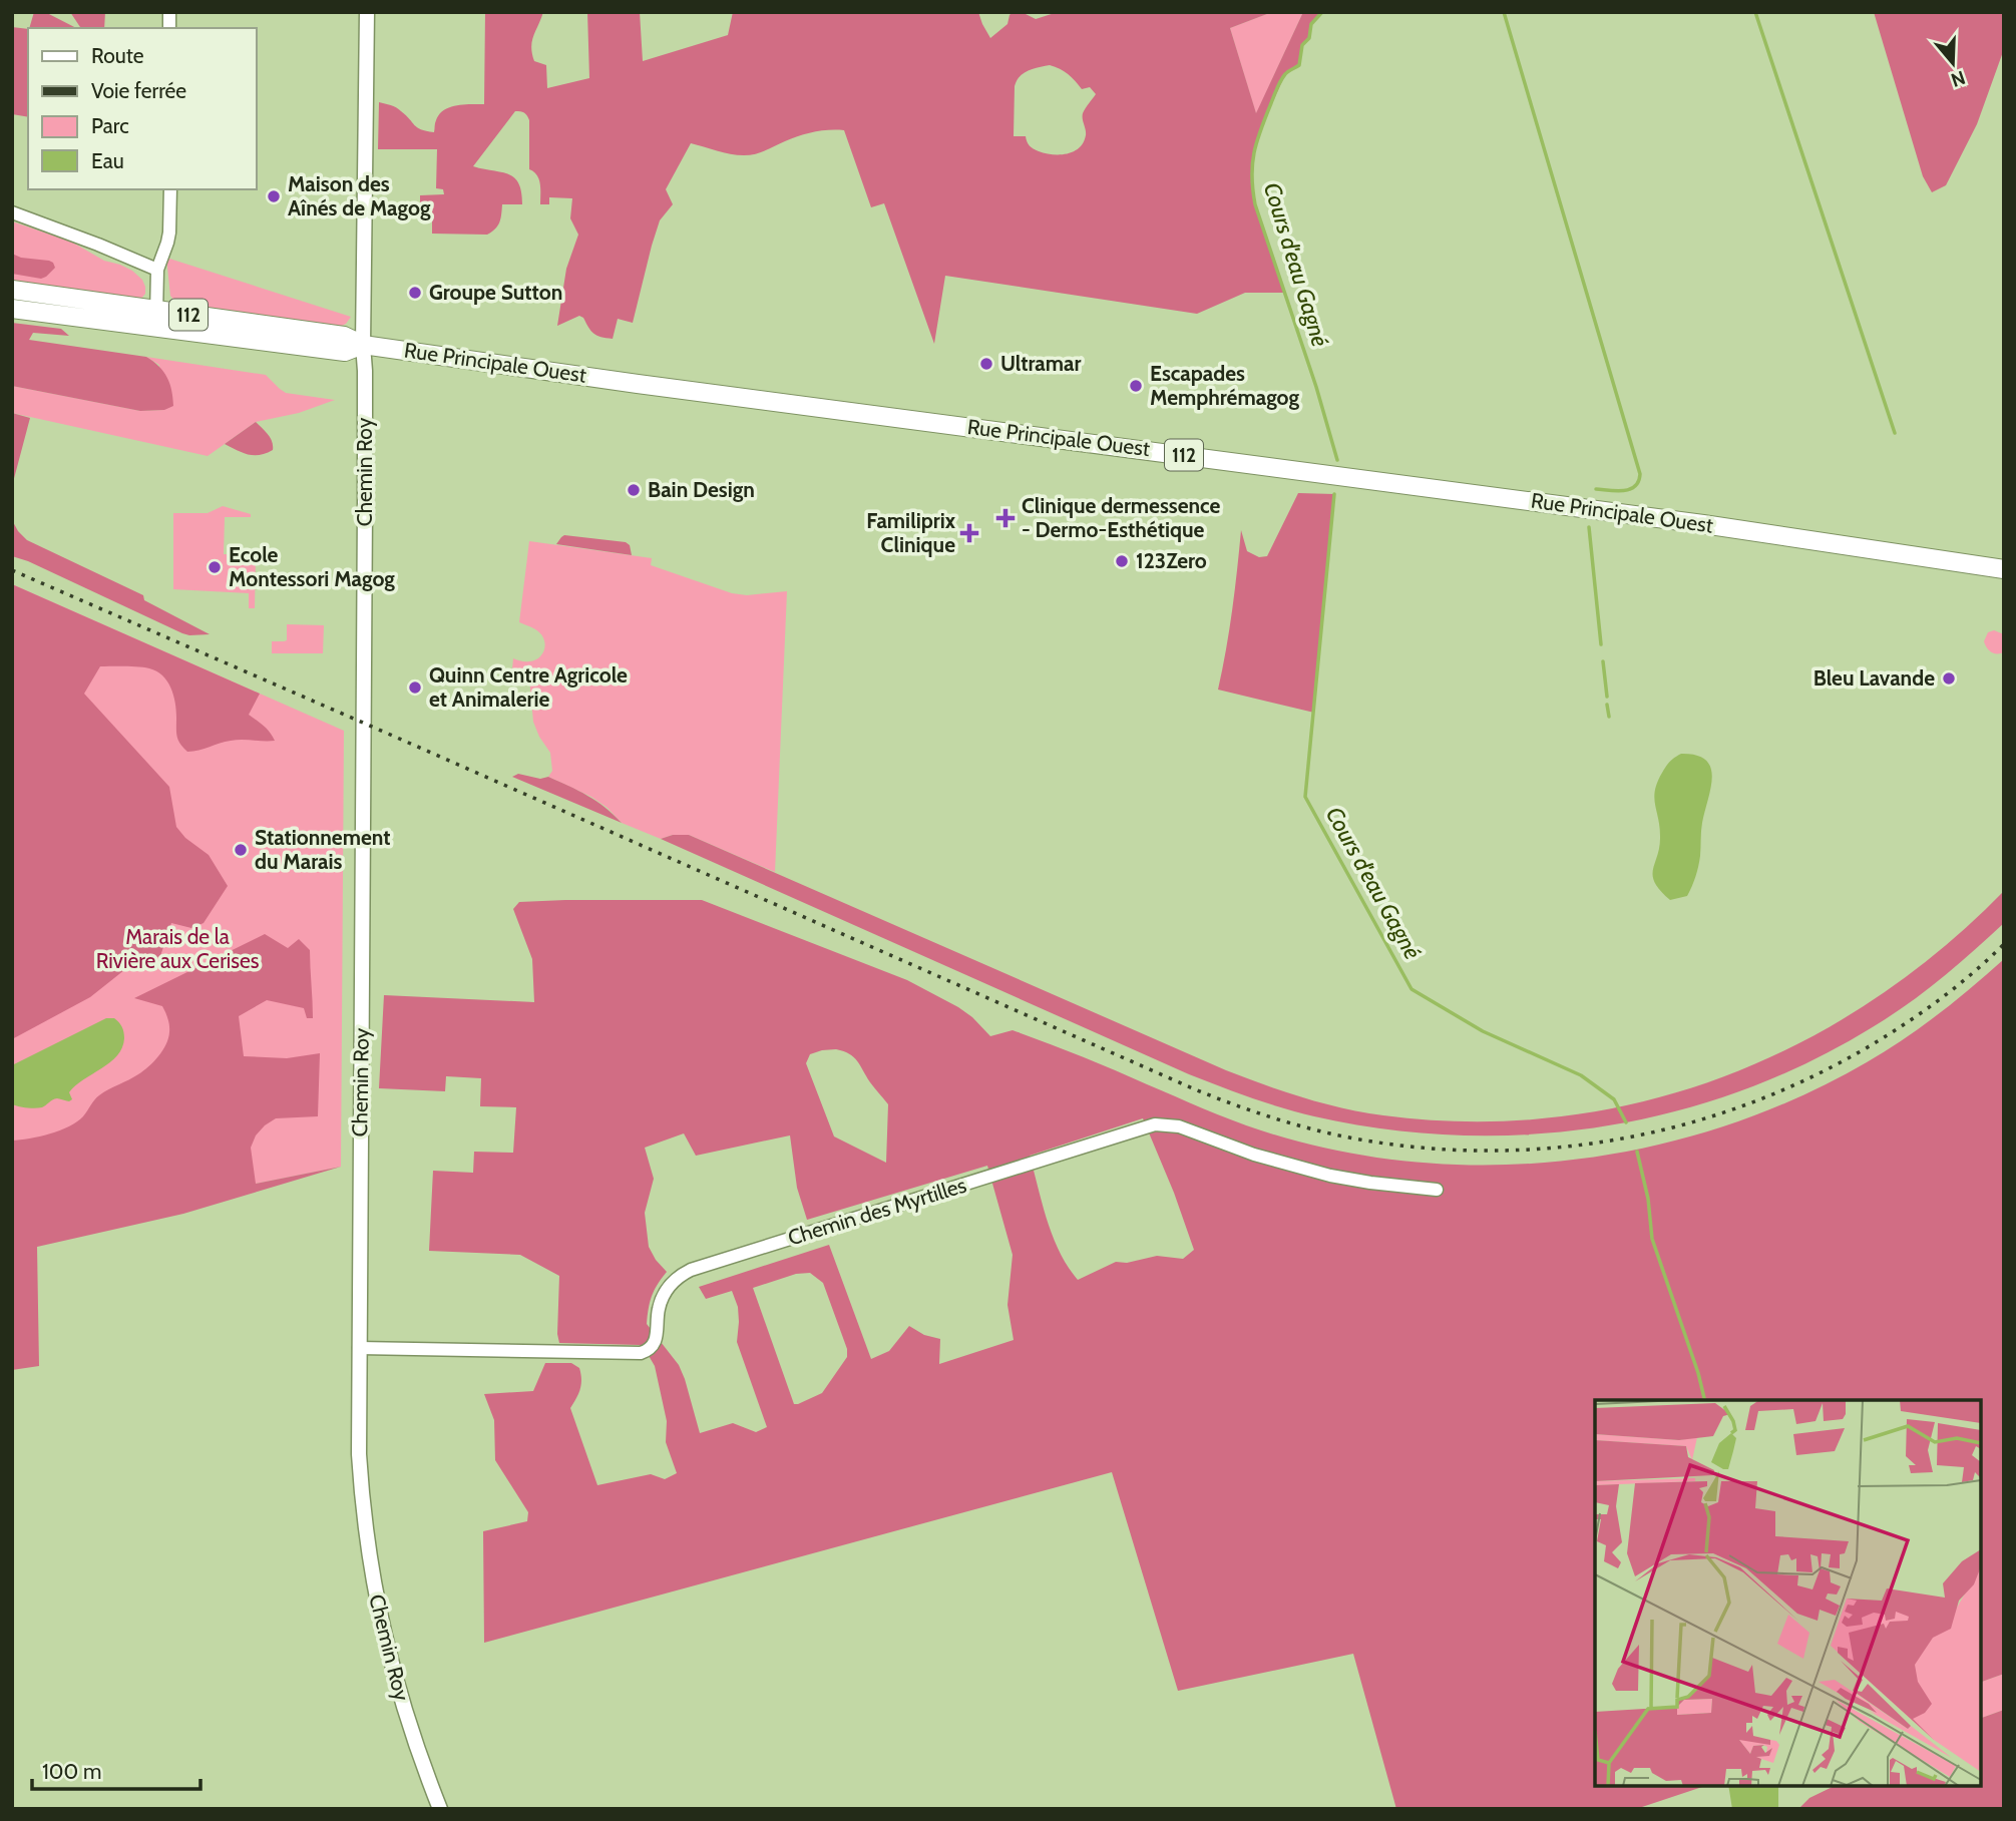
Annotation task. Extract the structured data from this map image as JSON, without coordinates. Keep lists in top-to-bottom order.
{
  "streets": {
    "main road": ["112", "Rue Principale Ouest"],
    "street": ["Chemin Roy", "Chemin des Myrtilles"]
  },
  "crossings": [
    ["Rue Principale Ouest", "Chemin Roy"],
    ["Chemin Roy", "Chemin des Myrtilles"]
  ],
  "water": ["Cours d'eau Gagné"],
  "parks": ["Marais de la Rivière aux Cerises"],
  "places": {
    "other": [
      "Maison des Aînés de Magog",
      "Groupe Sutton",
      "Ultramar",
      "Escapades Memphrémagog",
      "Bain Design",
      "123Zero",
      "Ecole Montessori Magog",
      "Bleu Lavande",
      "Quinn Centre Agricole et Animalerie",
      "Stationnement du Marais"
    ],
    "health": ["Clinique dermessence - Dermo-Esthétique", "Familiprix Clinique"]
  },
  "legend": [
    "Route",
    "Voie ferrée",
    "Parc",
    "Eau"
  ],
  "scale_bar": "100 m",
  "north": "bottom"
}
